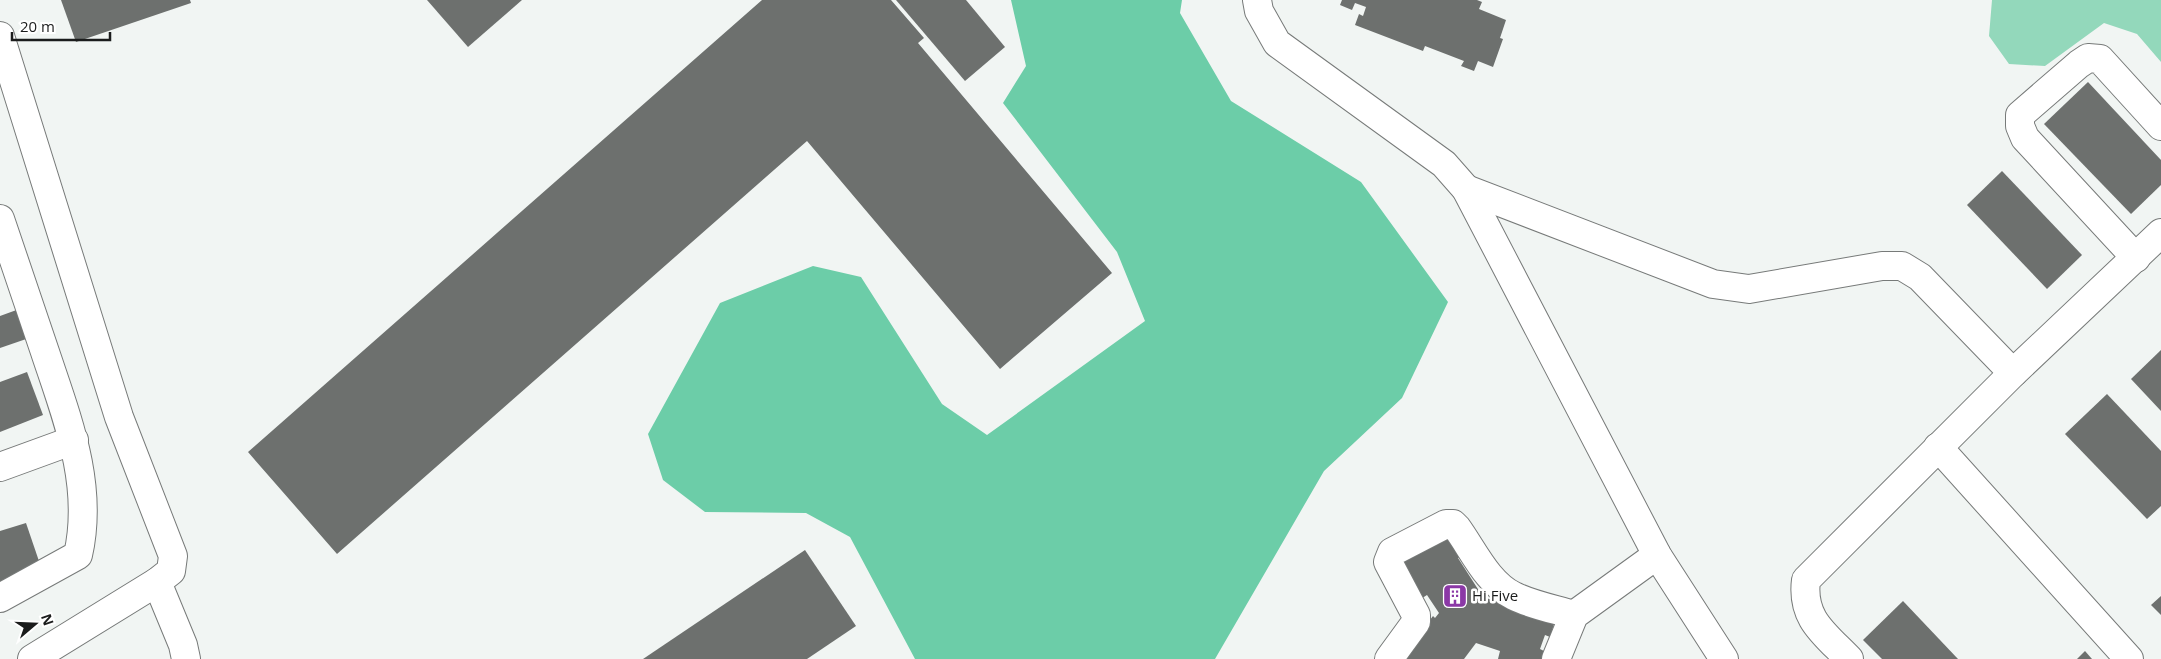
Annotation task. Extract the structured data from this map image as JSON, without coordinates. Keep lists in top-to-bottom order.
{
  "places": {
    "building": ["Hi Five"]
  },
  "scale_bar": "20 m",
  "north": "right"
}
